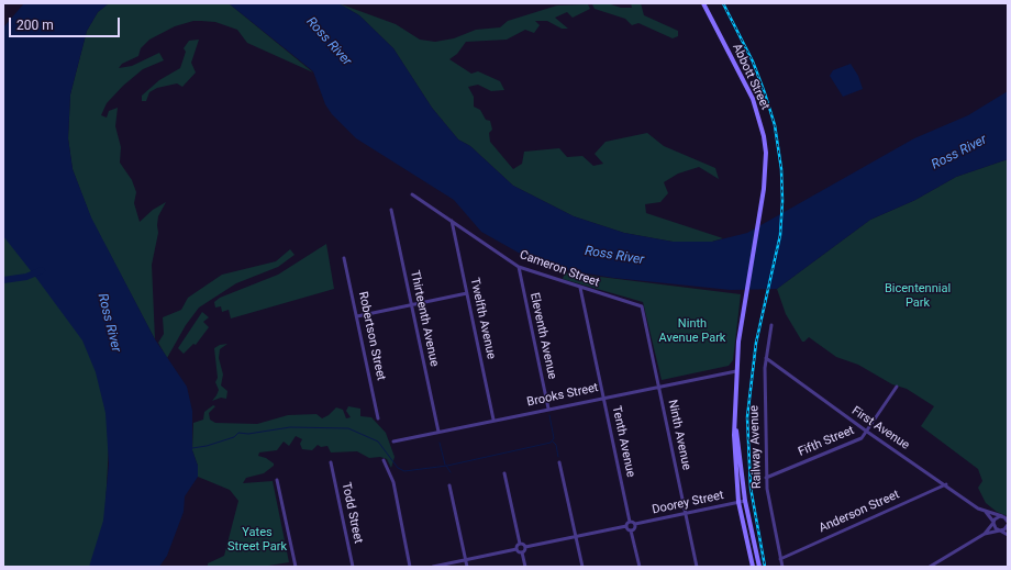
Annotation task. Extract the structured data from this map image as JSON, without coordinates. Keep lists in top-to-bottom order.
{
  "streets": {
    "main road": ["Abbott Street", "Railway Avenue"],
    "street": [
      "Cameron Street",
      "Thirteenth Avenue",
      "Twelfth Avenue",
      "Robertson Street",
      "Eleventh Avenue",
      "Brooks Street",
      "First Avenue",
      "Ninth Avenue",
      "Tenth Avenue",
      "Fifth Street",
      "Doorey Street",
      "Anderson Street",
      "Todd Street"
    ]
  },
  "crossings": [
    ["Abbott Street", "Railway Avenue"],
    ["Cameron Street", "Twelfth Avenue"],
    ["Cameron Street", "Eleventh Avenue"],
    ["Cameron Street", "Ninth Avenue"],
    ["Cameron Street", "Tenth Avenue"],
    ["Thirteenth Avenue", "Brooks Street"],
    ["Twelfth Avenue", "Brooks Street"],
    ["Eleventh Avenue", "Brooks Street"],
    ["Brooks Street", "Ninth Avenue"],
    ["Brooks Street", "Tenth Avenue"],
    ["Brooks Street", "Railway Avenue"],
    ["First Avenue", "Fifth Street"],
    ["First Avenue", "Railway Avenue"],
    ["First Avenue", "Anderson Street"],
    ["Ninth Avenue", "Doorey Street"],
    ["Fifth Street", "Railway Avenue"],
    ["Railway Avenue", "Doorey Street"],
    ["Railway Avenue", "Anderson Street"]
  ],
  "water": ["Ross River"],
  "parks": ["Bicentennial Park", "Ninth Avenue Park", "Yates Street Park"],
  "scale_bar": "200 m"
}
